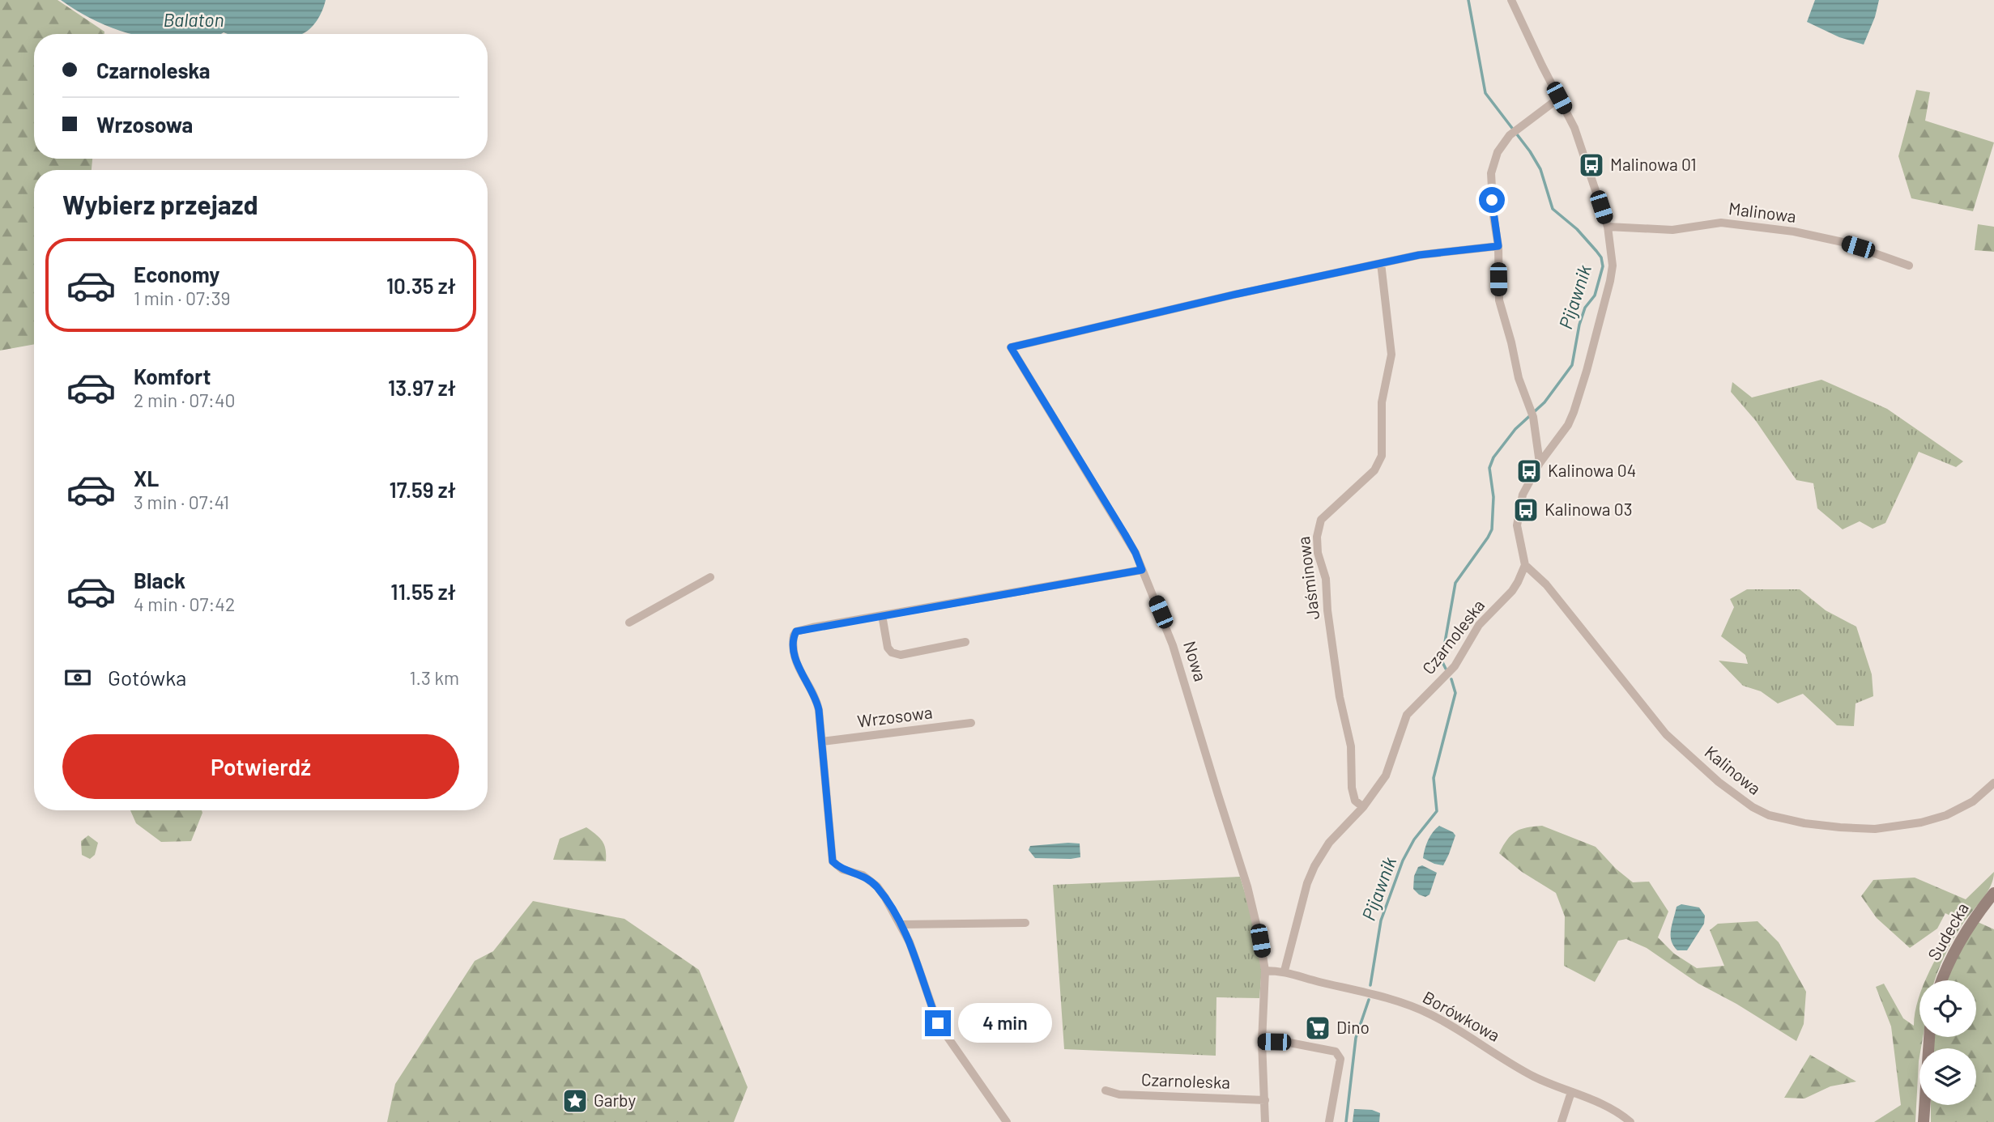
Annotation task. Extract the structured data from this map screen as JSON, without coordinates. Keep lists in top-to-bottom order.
{
  "streets": {
    "main road": ["Sudecka"],
    "street": [
      "Malinowa",
      "Jaśminowa",
      "Czarnoleska",
      "Nowa",
      "Wrzosowa",
      "Kalinowa",
      "Borówkowa"
    ]
  },
  "crossings": [
    ["Jaśminowa", "Czarnoleska"],
    ["Jaśminowa", "Nowa"],
    ["Czarnoleska", "Kalinowa"],
    ["Czarnoleska", "Borówkowa"],
    ["Nowa", "Borówkowa"]
  ],
  "water": ["Balaton", "Pijawnik"],
  "places": {
    "bus stop": ["Malinowa 01", "Kalinowa 04", "Kalinowa 03"],
    "supermarket": ["Dino"],
    "place": ["Garby"]
  },
  "page": {
    "banner": ["Czarnoleska", "Wrzosowa"],
    "heading": "Wybierz przejazd",
    "list": [
      {
        "name": "Economy",
        "note": "1 min · 07:39",
        "value": "10.35 zł"
      },
      {
        "name": "Komfort",
        "note": "2 min · 07:40",
        "value": "13.97 zł"
      },
      {
        "name": "XL",
        "note": "3 min · 07:41",
        "value": "17.59 zł"
      },
      {
        "name": "Black",
        "note": "4 min · 07:42",
        "value": "11.55 zł"
      }
    ],
    "pay": ["Gotówka", "1.3 km"],
    "buttons": "Potwierdź",
    "bubble": "4 min"
  }
}
